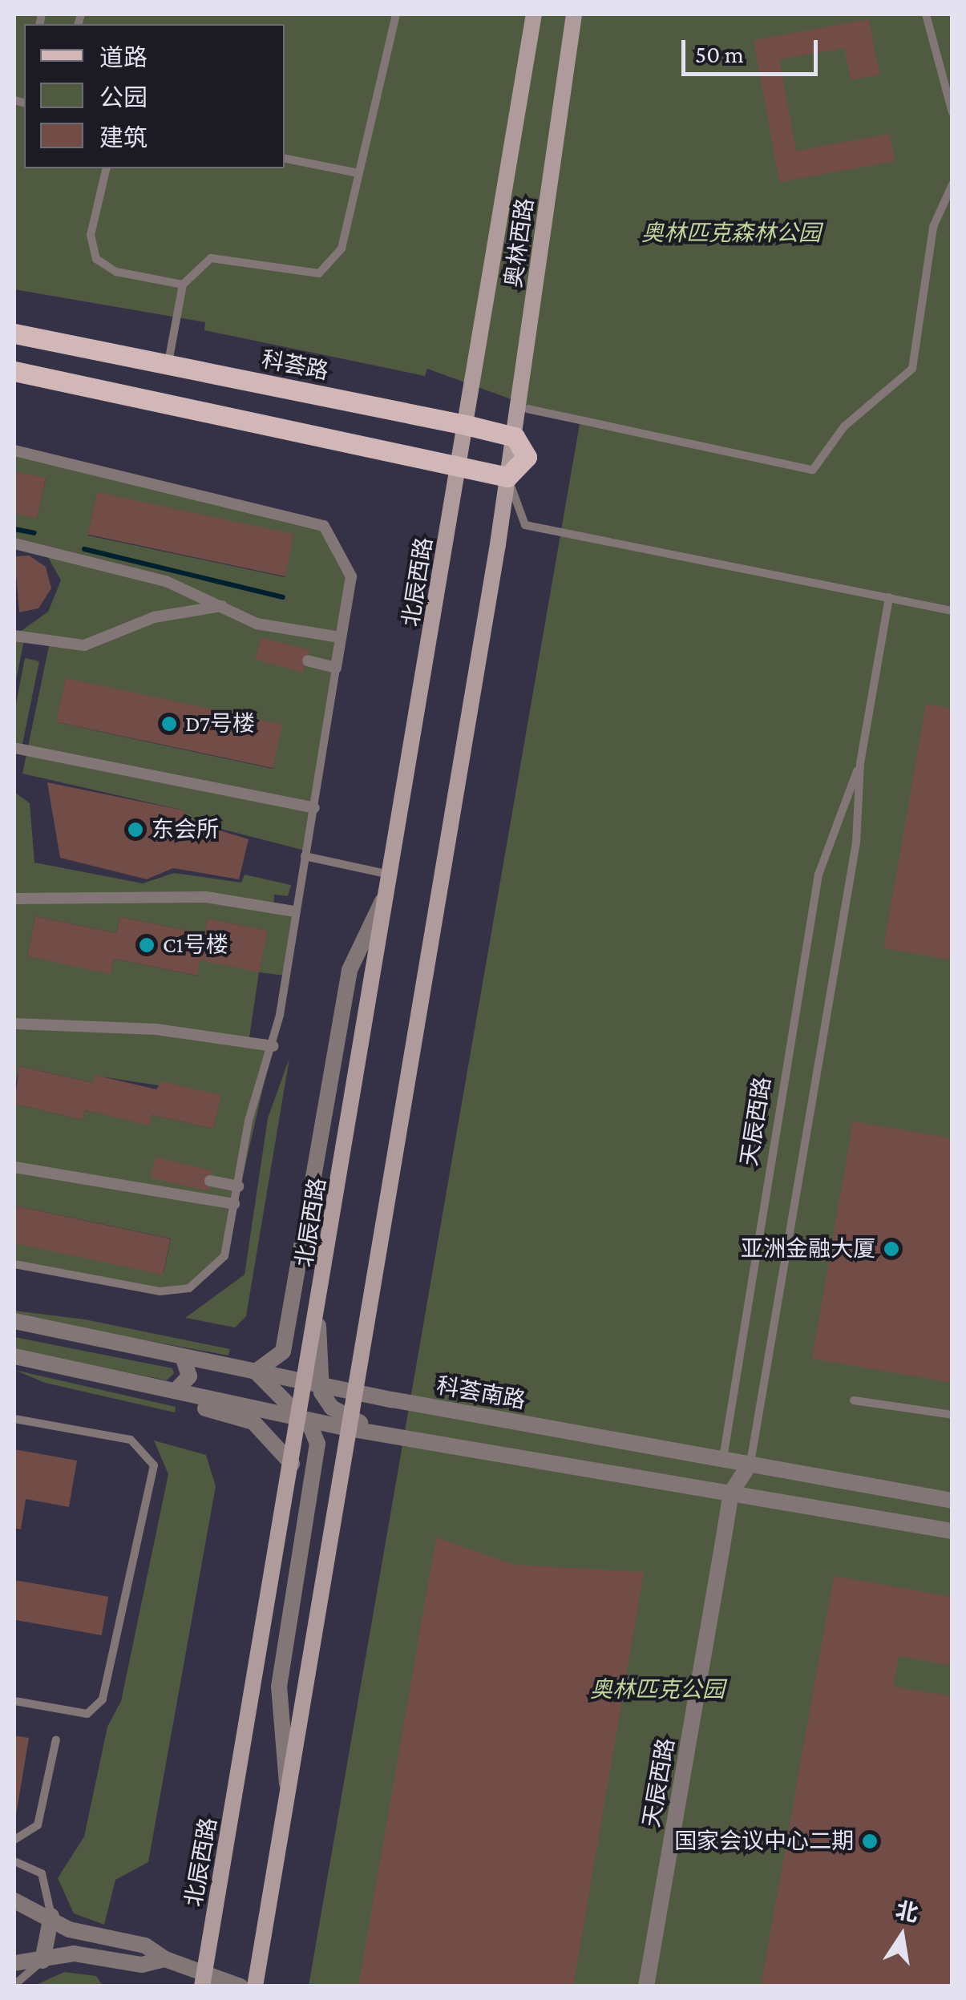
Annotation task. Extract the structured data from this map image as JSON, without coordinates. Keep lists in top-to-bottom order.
{
  "streets": {
    "main road": ["奥林西路", "科荟路", "北辰西路"],
    "street": ["天辰西路", "科荟南路"]
  },
  "crossings": [
    ["奥林西路", "科荟路"],
    ["奥林西路", "北辰西路"],
    ["北辰西路", "科荟南路"],
    ["天辰西路", "科荟南路"]
  ],
  "parks": ["奥林匹克森林公园", "奥林匹克公园"],
  "places": [
    "D7号楼",
    "东会所",
    "C1号楼",
    "亚洲金融大厦",
    "国家会议中心二期"
  ],
  "legend": ["道路", "公园", "建筑"],
  "scale_bar": "50 m",
  "north": "top"
}
